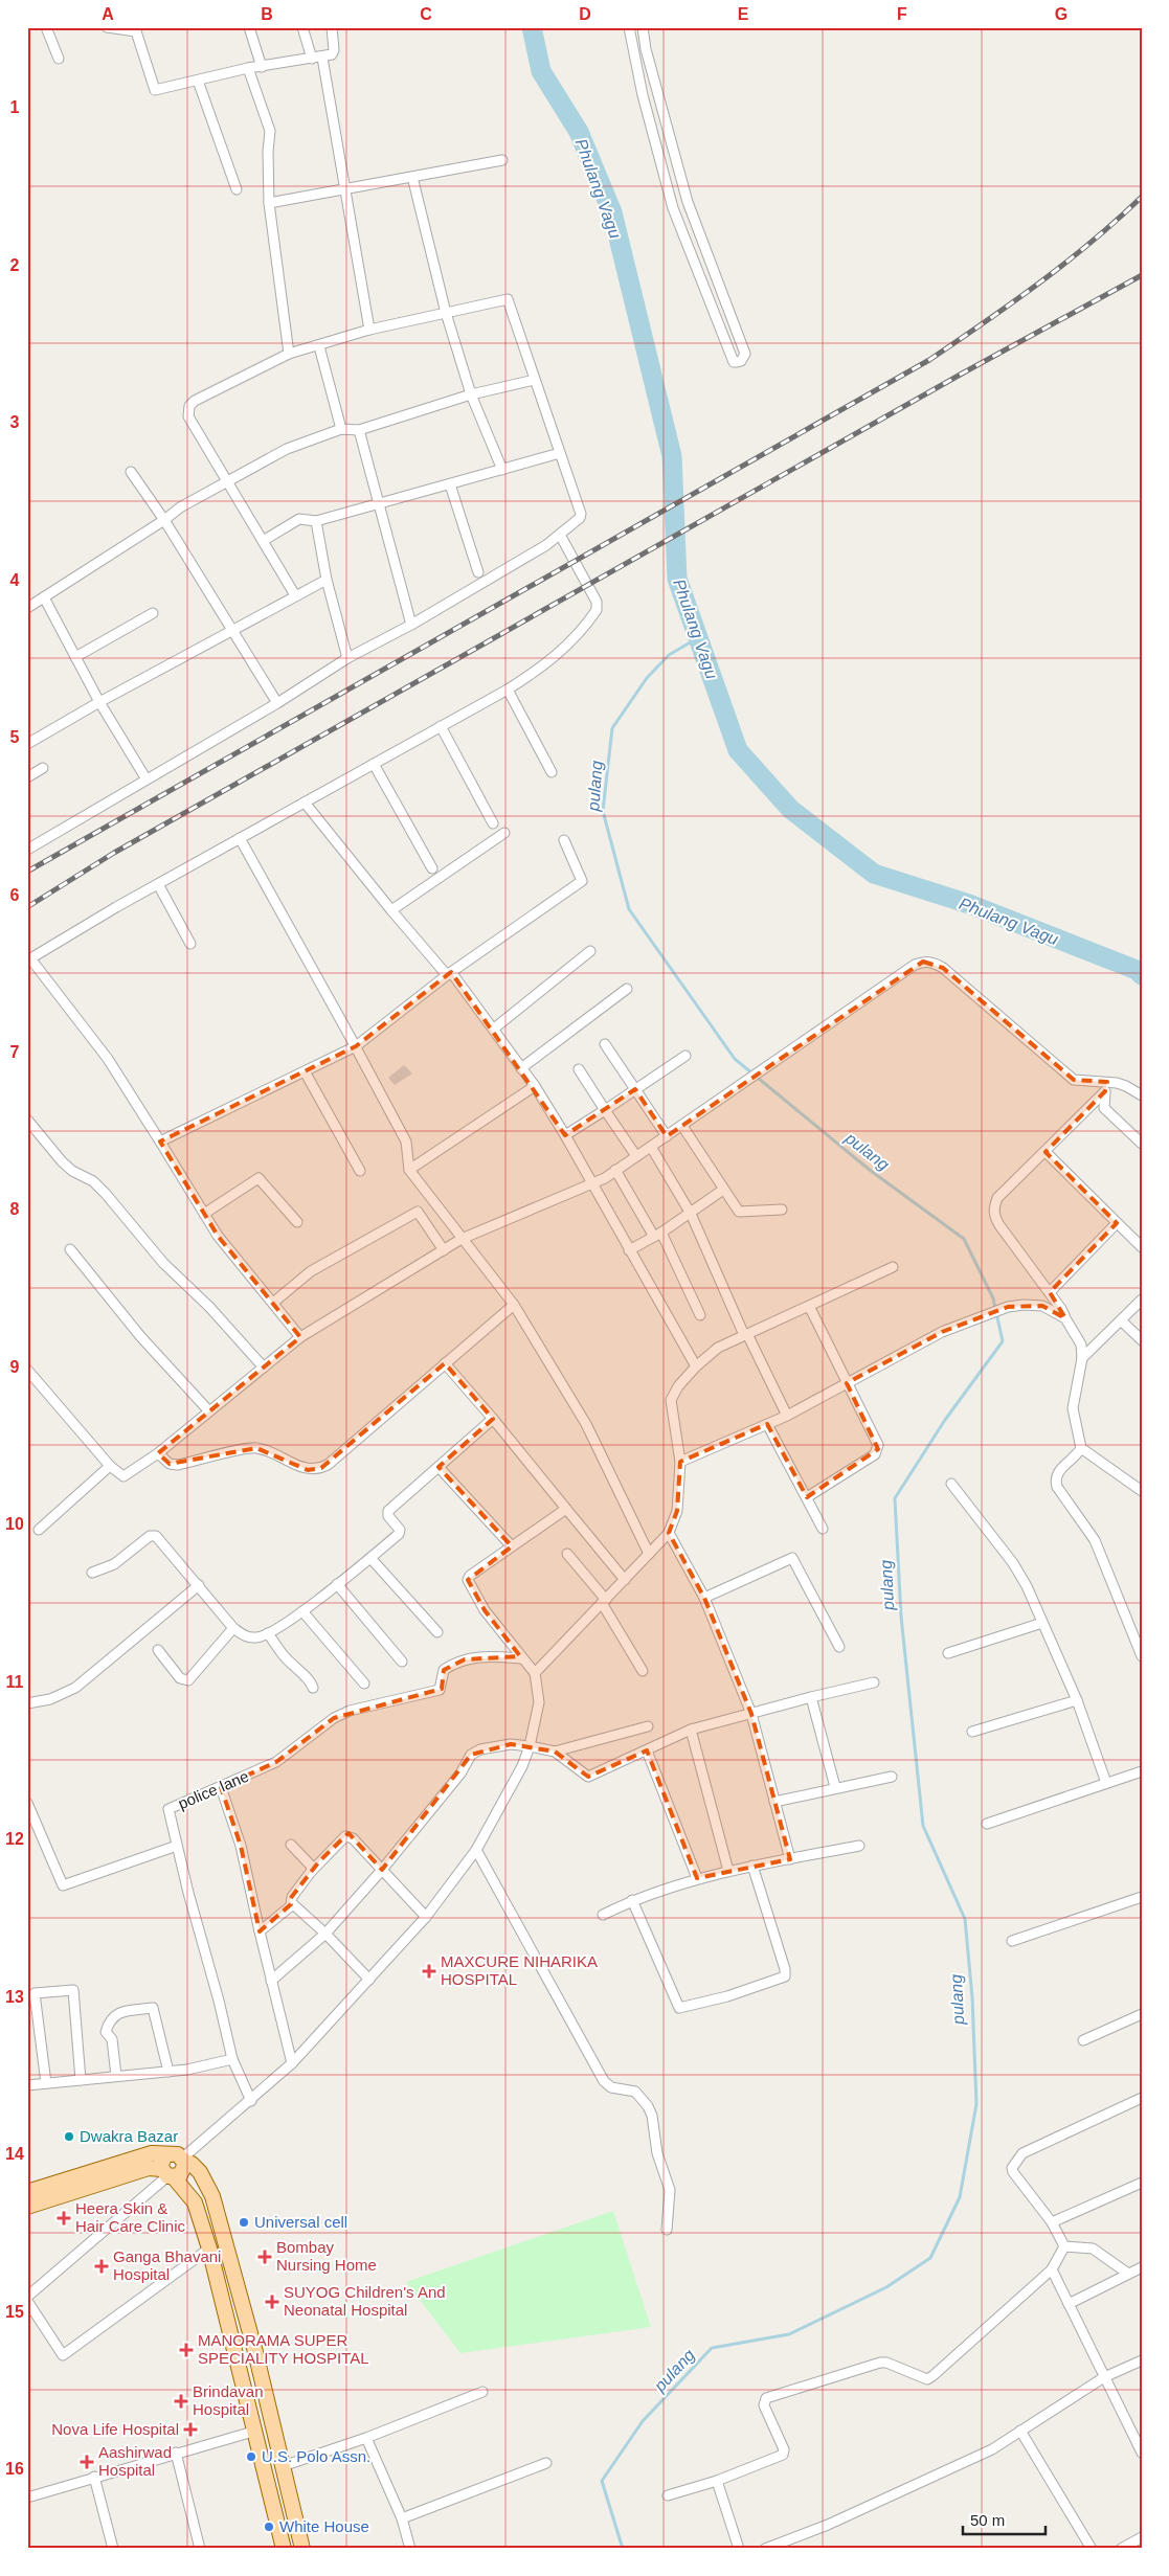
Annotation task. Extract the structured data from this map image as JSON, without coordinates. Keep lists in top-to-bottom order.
{
  "streets": {
    "street": ["police lane"]
  },
  "water": ["Phulang Vagu", "pulang"],
  "places": {
    "health": [
      "MAXCURE NIHARIKA HOSPITAL",
      "Heera Skin & Hair Care Clinic",
      "Bombay Nursing Home",
      "Ganga Bhavani Hospital",
      "SUYOG Children's And Neonatal Hospital",
      "MANORAMA SUPER SPECIALITY HOSPITAL",
      "Brindavan Hospital",
      "Nova Life Hospital",
      "Aashirwad Hospital"
    ],
    "other": [
      "Dwakra Bazar",
      "Universal cell",
      "U.S. Polo Assn.",
      "White House"
    ]
  },
  "scale_bar": "50 m",
  "grid": {
    "columns": [
      "A",
      "B",
      "C",
      "D",
      "E",
      "F",
      "G"
    ],
    "rows": [
      "1",
      "2",
      "3",
      "4",
      "5",
      "6",
      "7",
      "8",
      "9",
      "10",
      "11",
      "12",
      "13",
      "14",
      "15",
      "16"
    ]
  }
}
